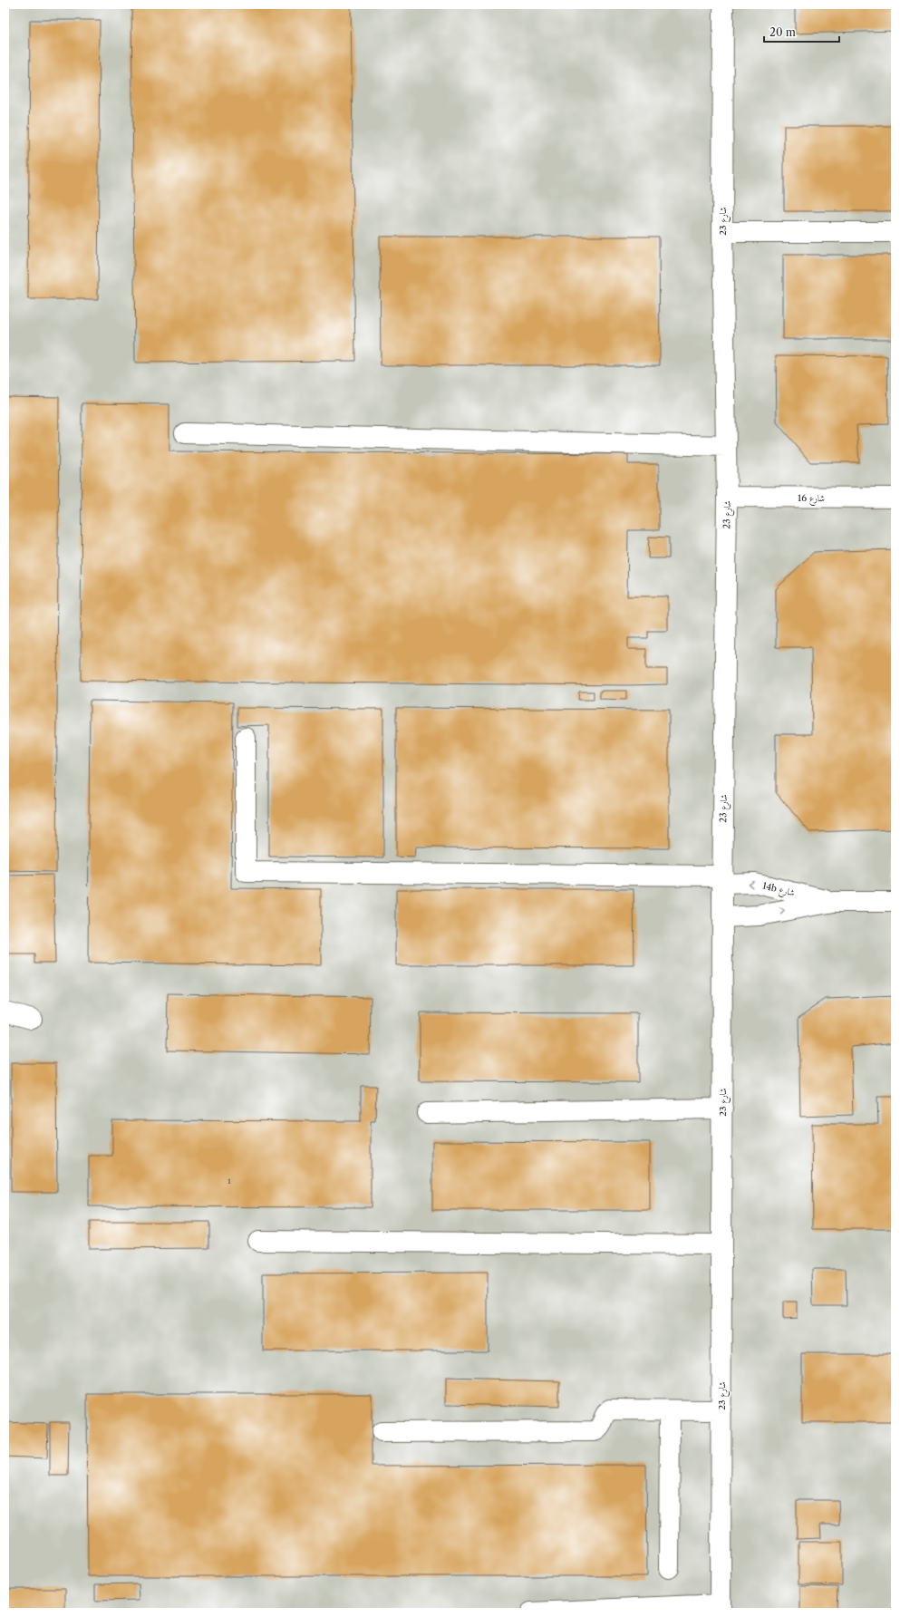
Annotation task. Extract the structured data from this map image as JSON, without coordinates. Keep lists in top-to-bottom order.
{
  "streets": {
    "street": ["شارع 23", "شارع 16", "14b شارع"]
  },
  "crossings": [
    ["شارع 23", "شارع 16"],
    ["شارع 23", "14b شارع"]
  ],
  "house_numbers": ["1"],
  "scale_bar": "20 m"
}
